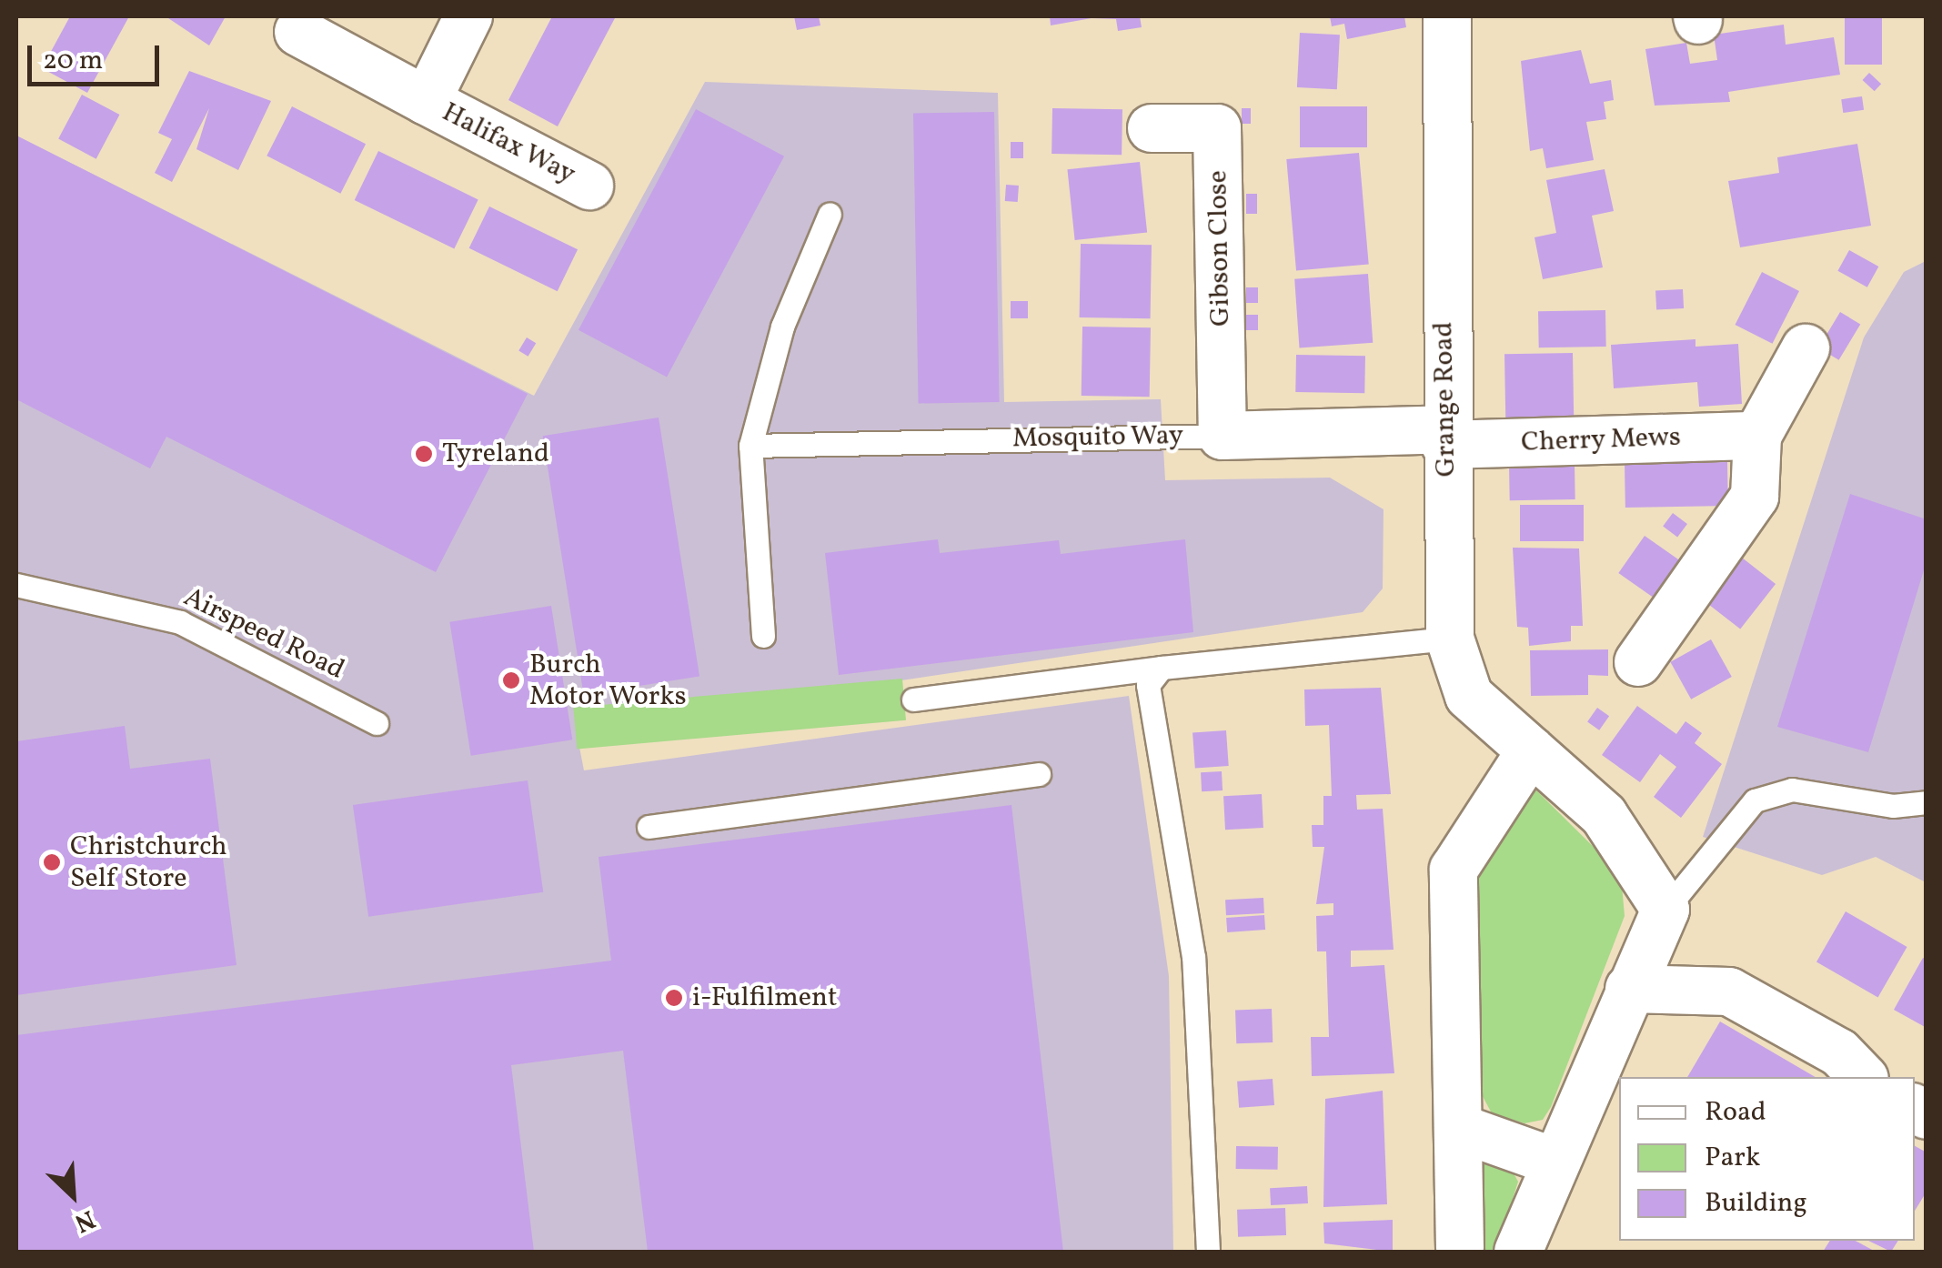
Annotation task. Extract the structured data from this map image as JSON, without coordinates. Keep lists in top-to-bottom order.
{
  "streets": {
    "street": [
      "Halifax Way",
      "Gibson Close",
      "Grange Road",
      "Mosquito Way",
      "Cherry Mews"
    ],
    "lane": ["Airspeed Road"]
  },
  "crossings": [
    ["Gibson Close", "Mosquito Way"],
    ["Grange Road", "Mosquito Way"],
    ["Grange Road", "Cherry Mews"],
    ["Mosquito Way", "Cherry Mews"]
  ],
  "places": [
    "Tyreland",
    "Burch Motor Works",
    "Christchurch Self Store",
    "i-Fulfilment"
  ],
  "legend": ["Road", "Park", "Building"],
  "scale_bar": "20 m",
  "north": "bottom right"
}
